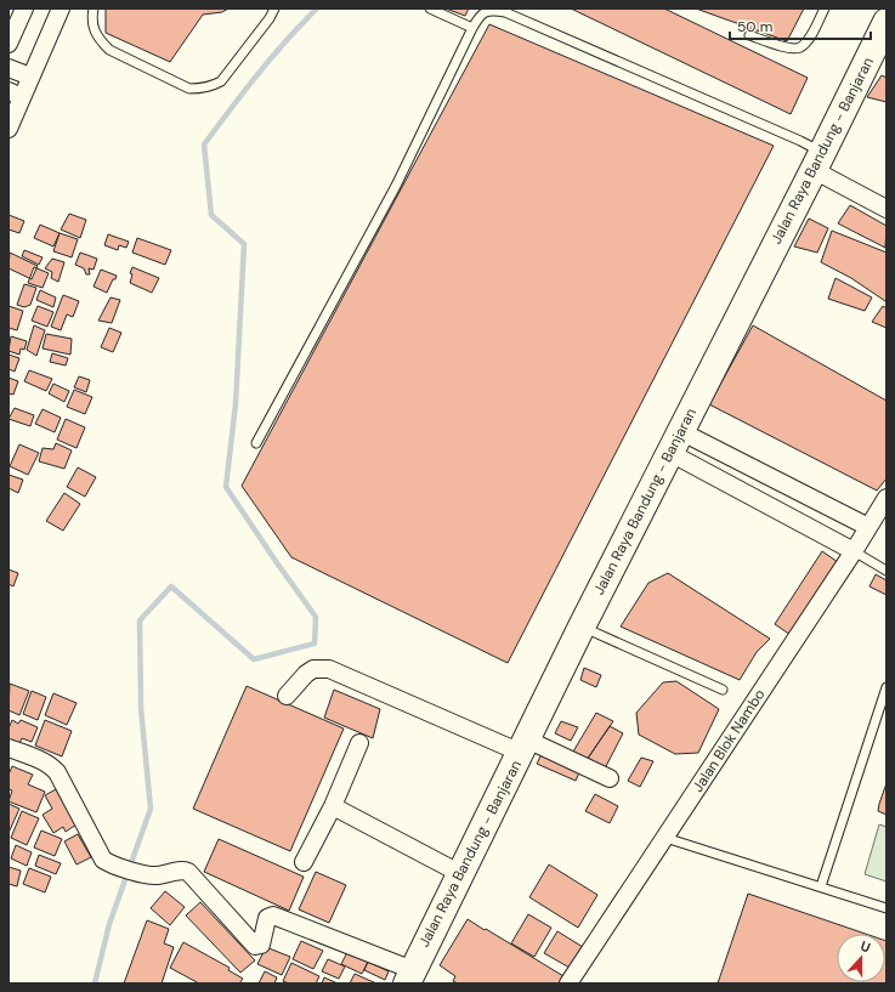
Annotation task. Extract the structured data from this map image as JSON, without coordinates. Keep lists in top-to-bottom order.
{
  "streets": {
    "main road": ["Jalan Raya Bandung - Banjaran"],
    "street": ["Jalan Blok Nambo"]
  },
  "scale_bar": "50 m",
  "north": "top"
}
